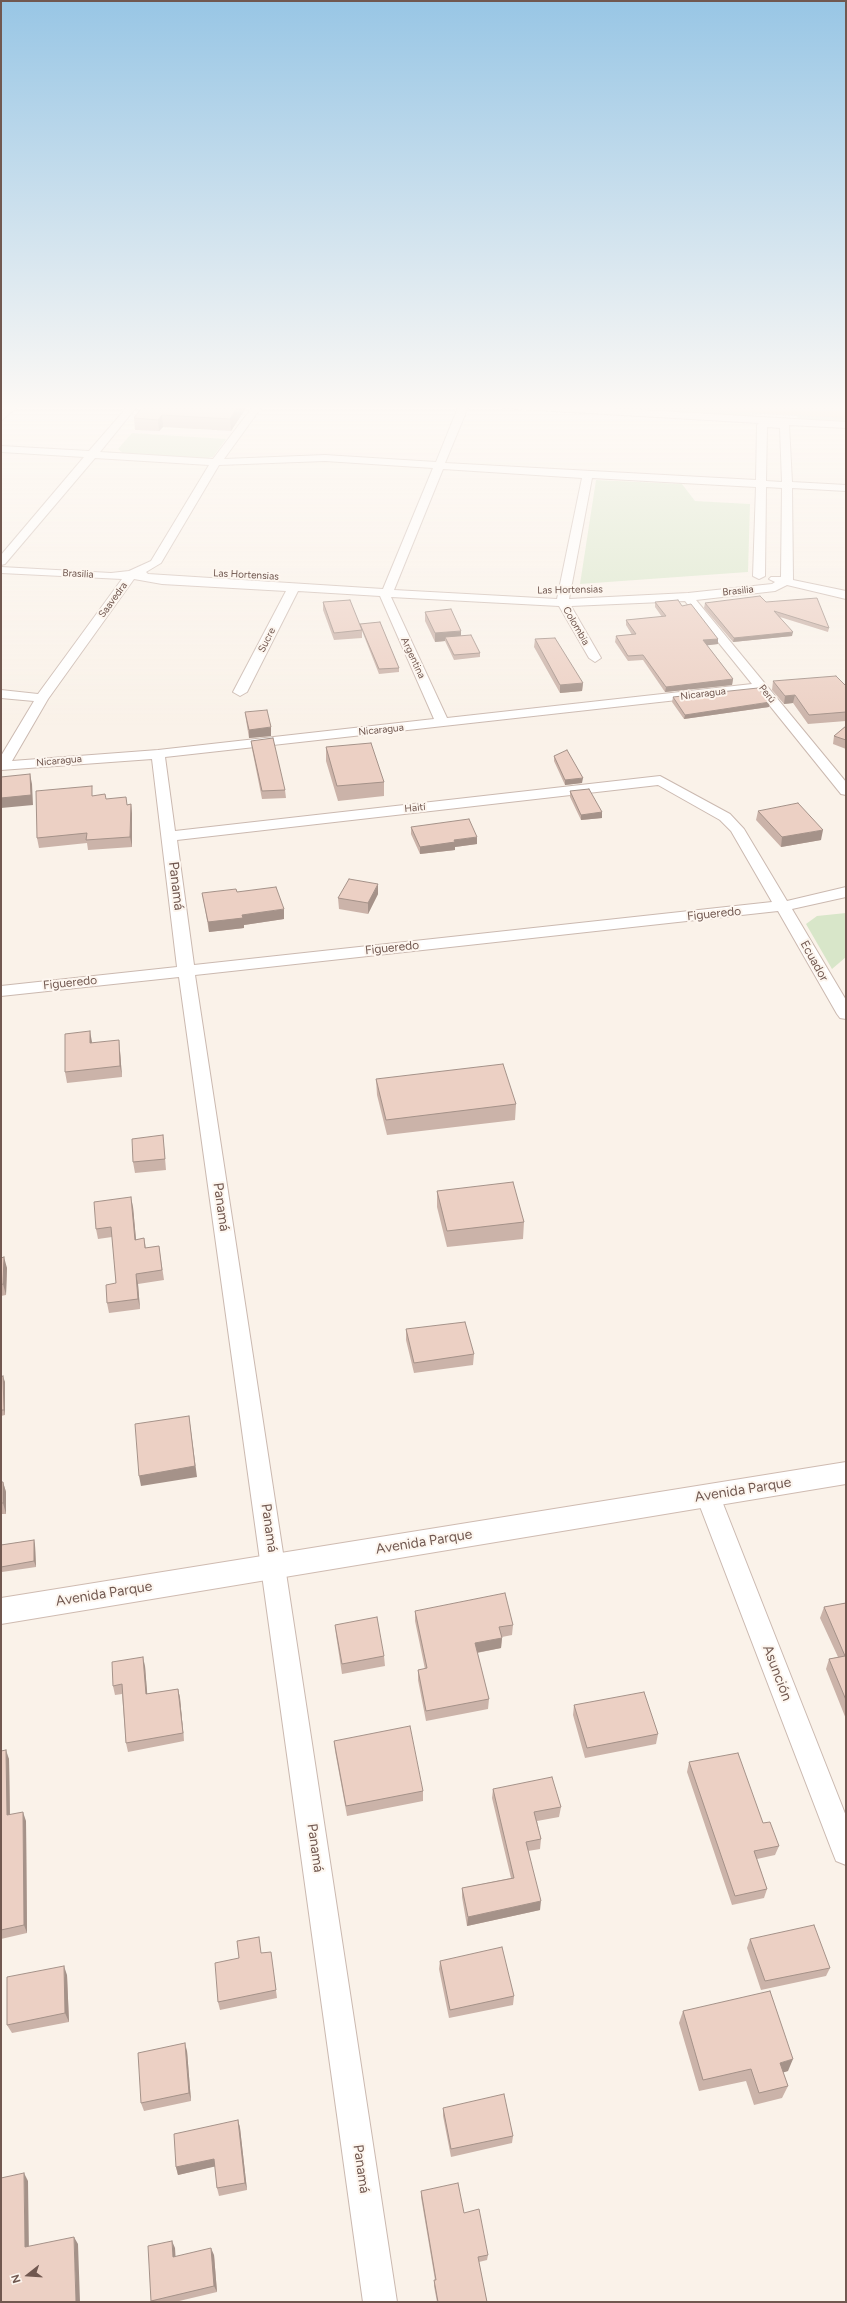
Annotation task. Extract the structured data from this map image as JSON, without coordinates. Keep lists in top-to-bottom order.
{
  "streets": {
    "street": [
      "Brasilia",
      "Las Hortensias",
      "Saavedra",
      "Colombia",
      "Sucre",
      "Argentina",
      "Nicaragua",
      "Perú",
      "Haití",
      "Panamá",
      "Figueredo",
      "Ecuador",
      "Avenida Parque",
      "Asunción"
    ]
  },
  "crossings": [
    ["Brasilia", "Las Hortensias"],
    ["Brasilia", "Saavedra"],
    ["Brasilia", "Perú"],
    ["Las Hortensias", "Saavedra"],
    ["Las Hortensias", "Colombia"],
    ["Las Hortensias", "Sucre"],
    ["Las Hortensias", "Argentina"],
    ["Las Hortensias", "Perú"],
    ["Saavedra", "Nicaragua"],
    ["Argentina", "Nicaragua"],
    ["Nicaragua", "Perú"],
    ["Nicaragua", "Panamá"],
    ["Haití", "Panamá"],
    ["Haití", "Ecuador"],
    ["Panamá", "Figueredo"],
    ["Panamá", "Avenida Parque"],
    ["Figueredo", "Ecuador"],
    ["Avenida Parque", "Asunción"]
  ],
  "north": "left"
}
